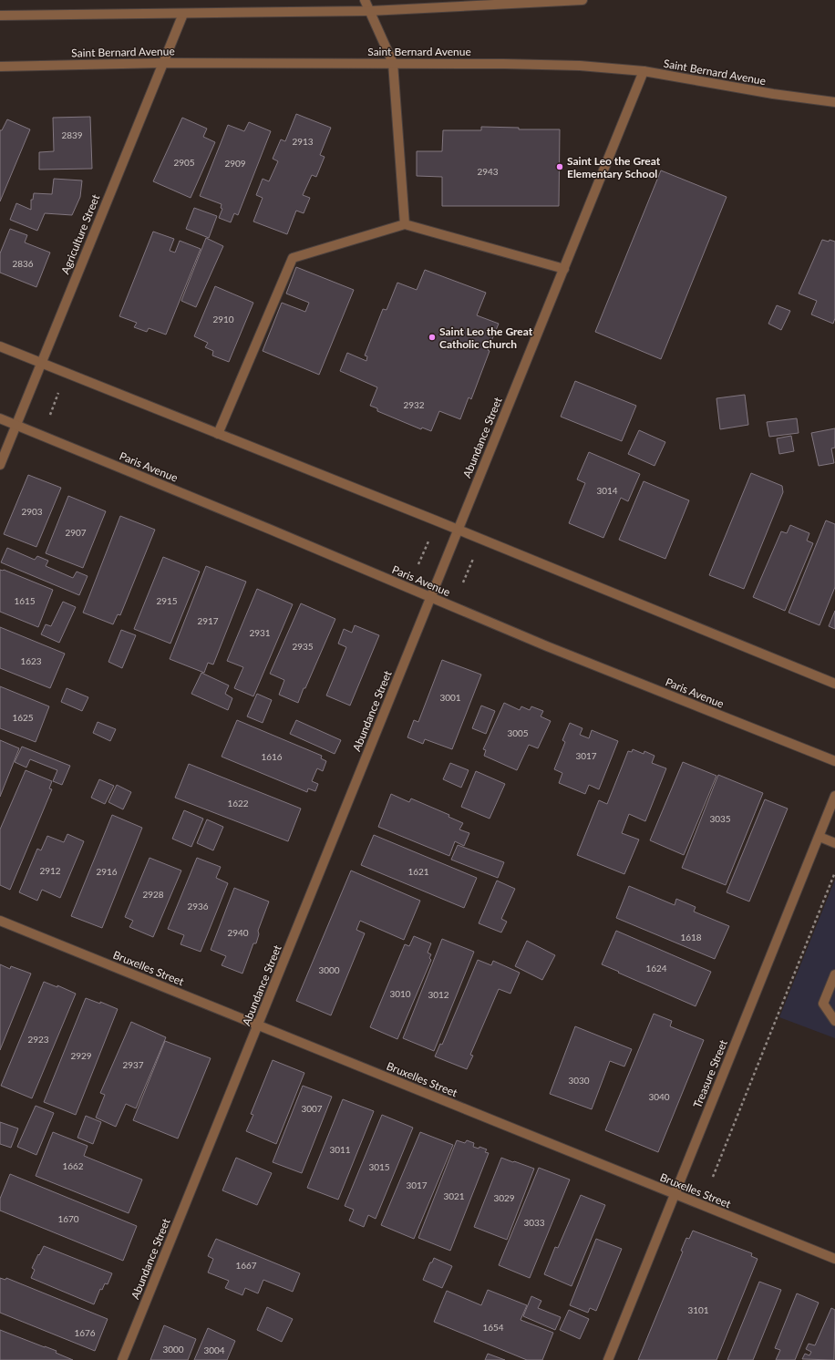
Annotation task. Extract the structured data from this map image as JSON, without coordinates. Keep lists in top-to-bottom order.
{
  "streets": {
    "street": [
      "Saint Bernard Avenue",
      "Agriculture Street",
      "Abundance Street",
      "Paris Avenue",
      "Bruxelles Street",
      "Treasure Street"
    ]
  },
  "crossings": [
    ["Saint Bernard Avenue", "Agriculture Street"],
    ["Saint Bernard Avenue", "Abundance Street"],
    ["Agriculture Street", "Paris Avenue"],
    ["Abundance Street", "Paris Avenue"],
    ["Abundance Street", "Bruxelles Street"],
    ["Bruxelles Street", "Treasure Street"]
  ],
  "places": ["Saint Leo the Great Elementary School", "Saint Leo the Great Catholic Church"],
  "house_numbers": [
    "2839",
    "2913",
    "2905",
    "2909",
    "2943",
    "2836",
    "2910",
    "2932",
    "3014",
    "2903",
    "2907",
    "1615",
    "2915",
    "2917",
    "2931",
    "2935",
    "1623",
    "3001",
    "1625",
    "3005",
    "3017",
    "1616",
    "1622",
    "3035",
    "2912",
    "2916",
    "1621",
    "2928",
    "2936",
    "2940",
    "1618",
    "1624",
    "3000",
    "3010",
    "3012",
    "2923",
    "2929",
    "2937",
    "3030",
    "3040",
    "3007",
    "3011",
    "1662",
    "3015",
    "3017",
    "3021",
    "3029",
    "1670",
    "3033",
    "1667",
    "3101",
    "1654",
    "1676",
    "3000",
    "3004"
  ]
}
